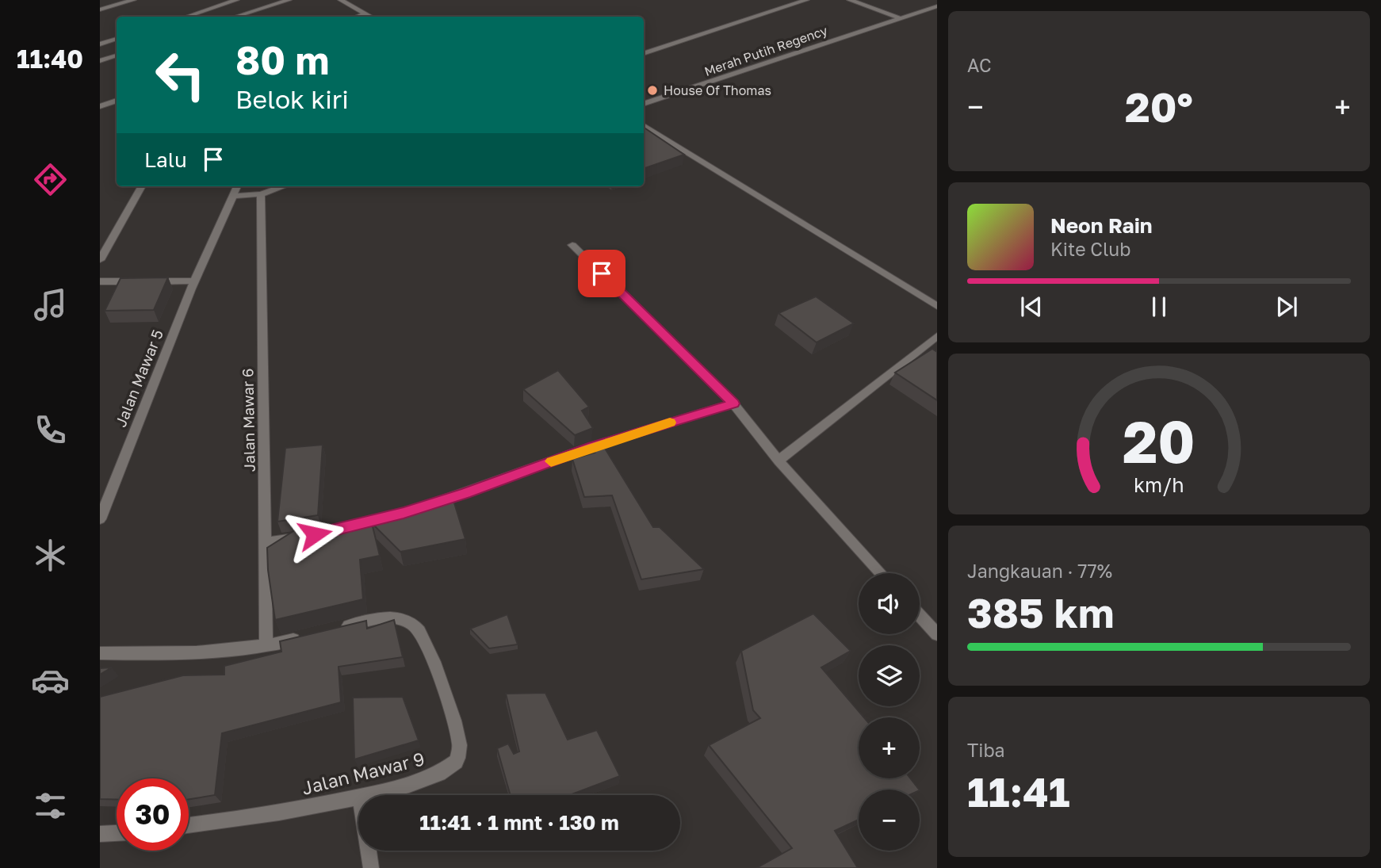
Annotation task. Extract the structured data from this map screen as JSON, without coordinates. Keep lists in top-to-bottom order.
{
  "streets": {
    "street": [
      "Merah Putih Regency",
      "Jalan Mawar 5",
      "Jalan Mawar 6",
      "Jalan Mawar 9"
    ]
  },
  "places": ["House Of Thomas"],
  "page": {
    "tabs": "11:40",
    "tile": [
      "AC",
      ["Jangkauan · 77%", "385 km"],
      ["Tiba", "11:41"]
    ],
    "turn": ["80 m", "Belok kiri"],
    "heat": ["−", "20°", "+"],
    "then": "Lalu",
    "song": ["Neon Rain", "Kite Club"],
    "map_buttons": ["+", "−"],
    "limit": "30",
    "trip": "11:41 · 1 mnt · 130 m",
    "gauge": ["20", "km/h"]
  }
}
